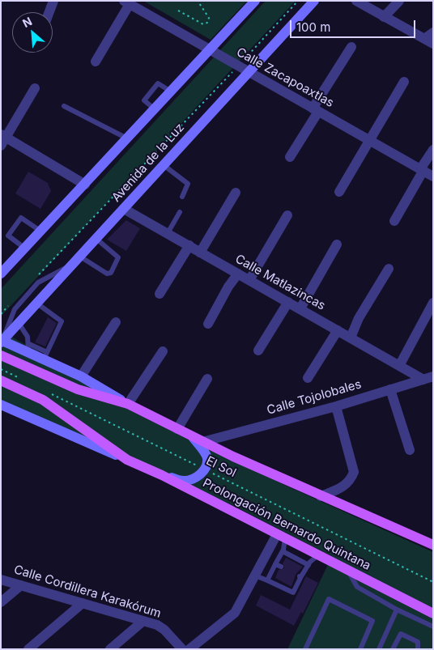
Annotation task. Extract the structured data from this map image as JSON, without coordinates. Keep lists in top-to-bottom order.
{
  "streets": {
    "main road": ["Avenida de la Luz", "Prolongación Bernardo Quintana"],
    "street": [
      "Calle Zacapoaxtlas",
      "Calle Matlazincas",
      "Calle Tojolobales",
      "Calle Cordillera Karakórum"
    ],
    "path": ["El Sol"]
  },
  "crossings": [
    ["Calle Zacapoaxtlas", "Avenida de la Luz"],
    ["Avenida de la Luz", "Calle Matlazincas"],
    ["Calle Matlazincas", "Calle Tojolobales"]
  ],
  "scale_bar": "100 m",
  "north": "top left"
}
